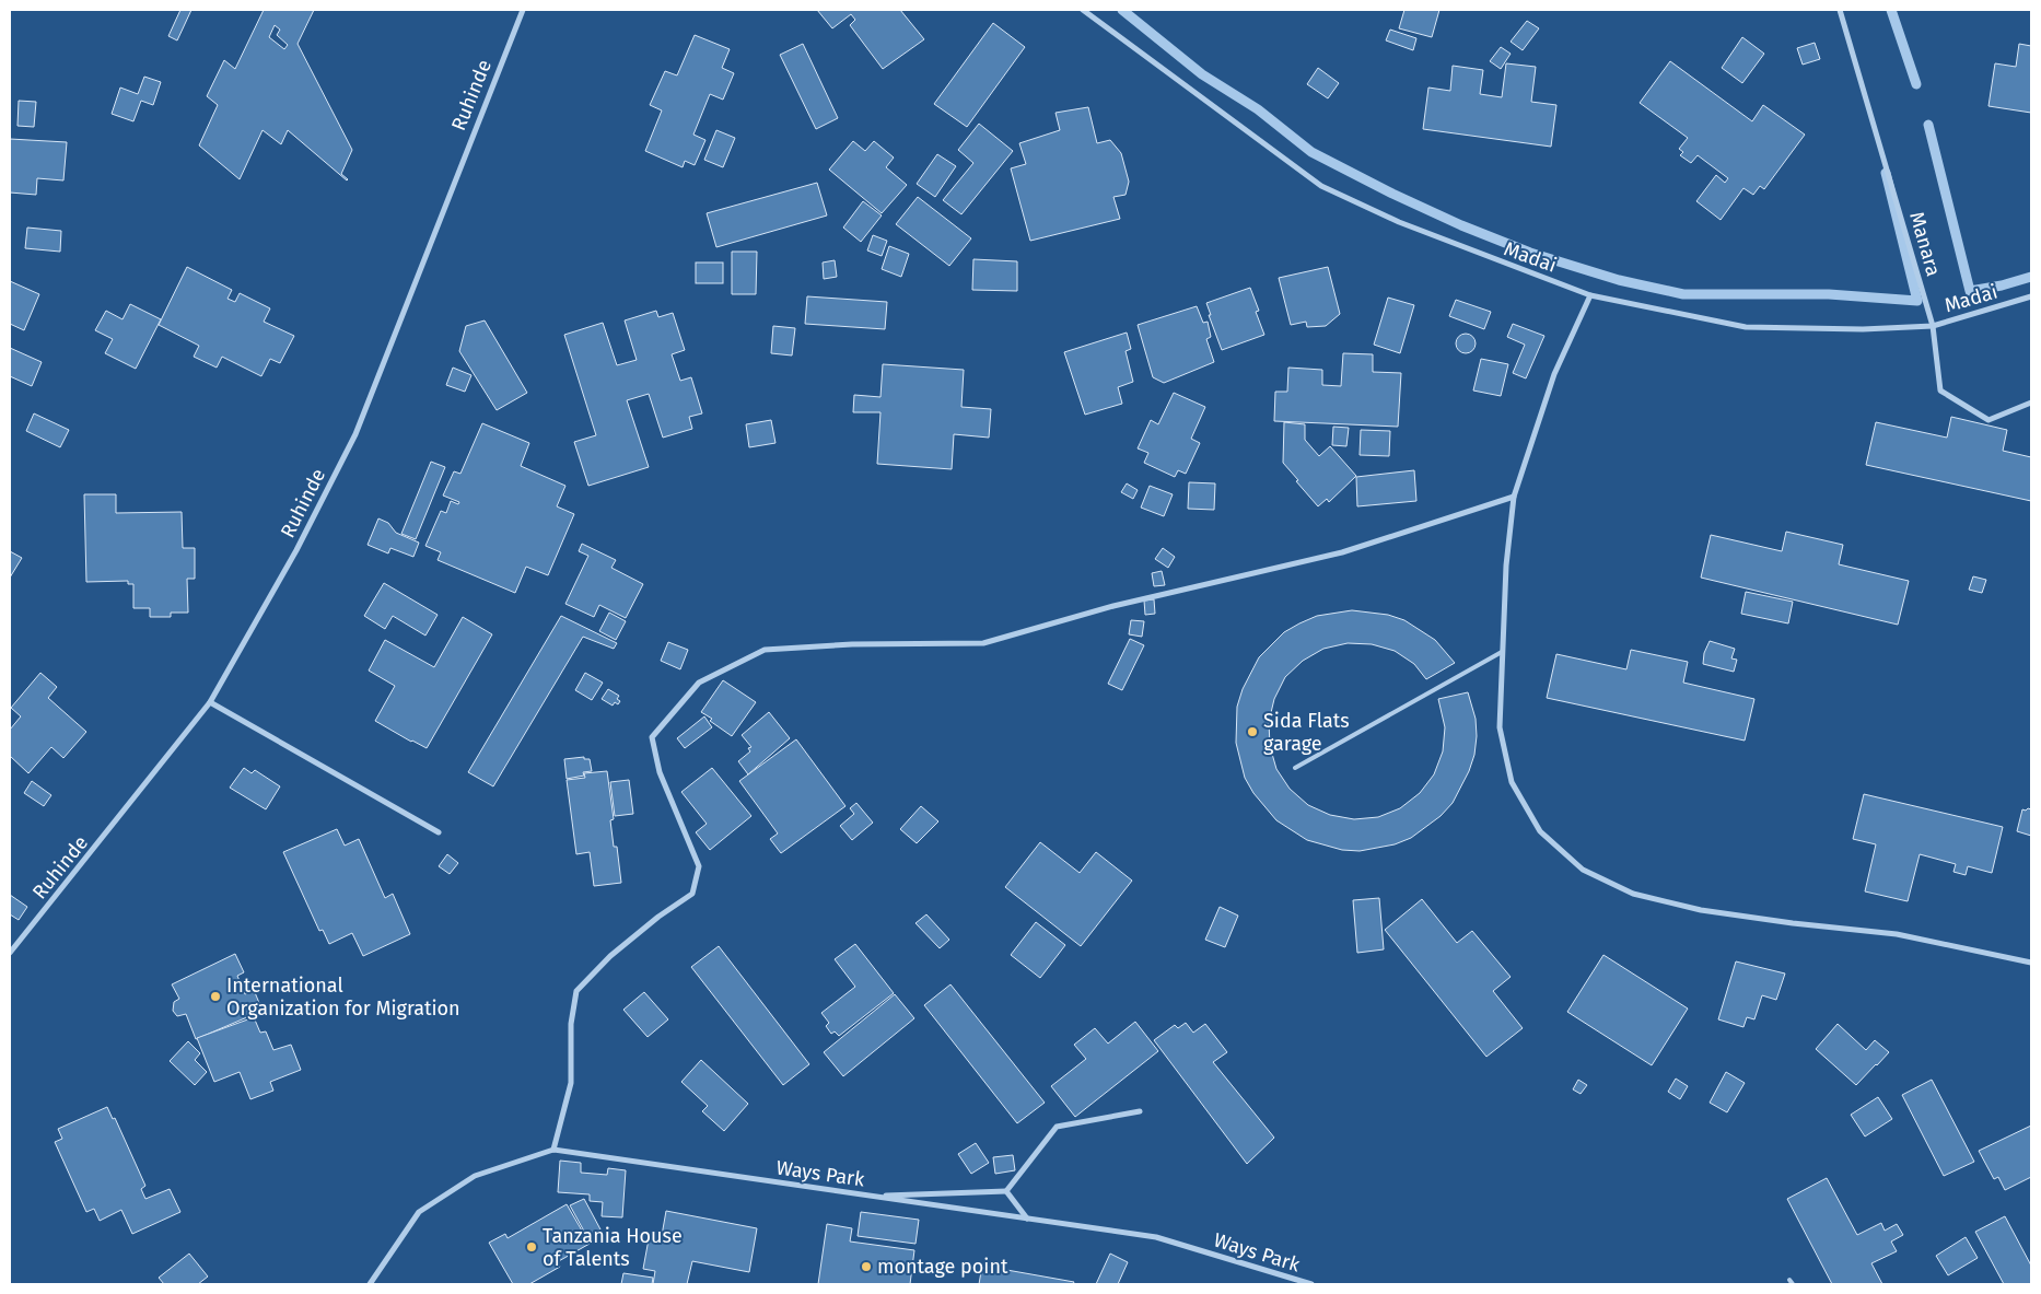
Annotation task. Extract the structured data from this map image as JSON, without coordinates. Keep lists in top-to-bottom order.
{
  "streets": {
    "street": [
      "Ruhinde",
      "Manara",
      "Madai",
      "Ways Park"
    ]
  },
  "crossings": [
    ["Manara", "Madai"]
  ],
  "places": [
    "Sida Flats garage",
    "International Organization for Migration",
    "Tanzania House of Talents",
    "montage point"
  ]
}
